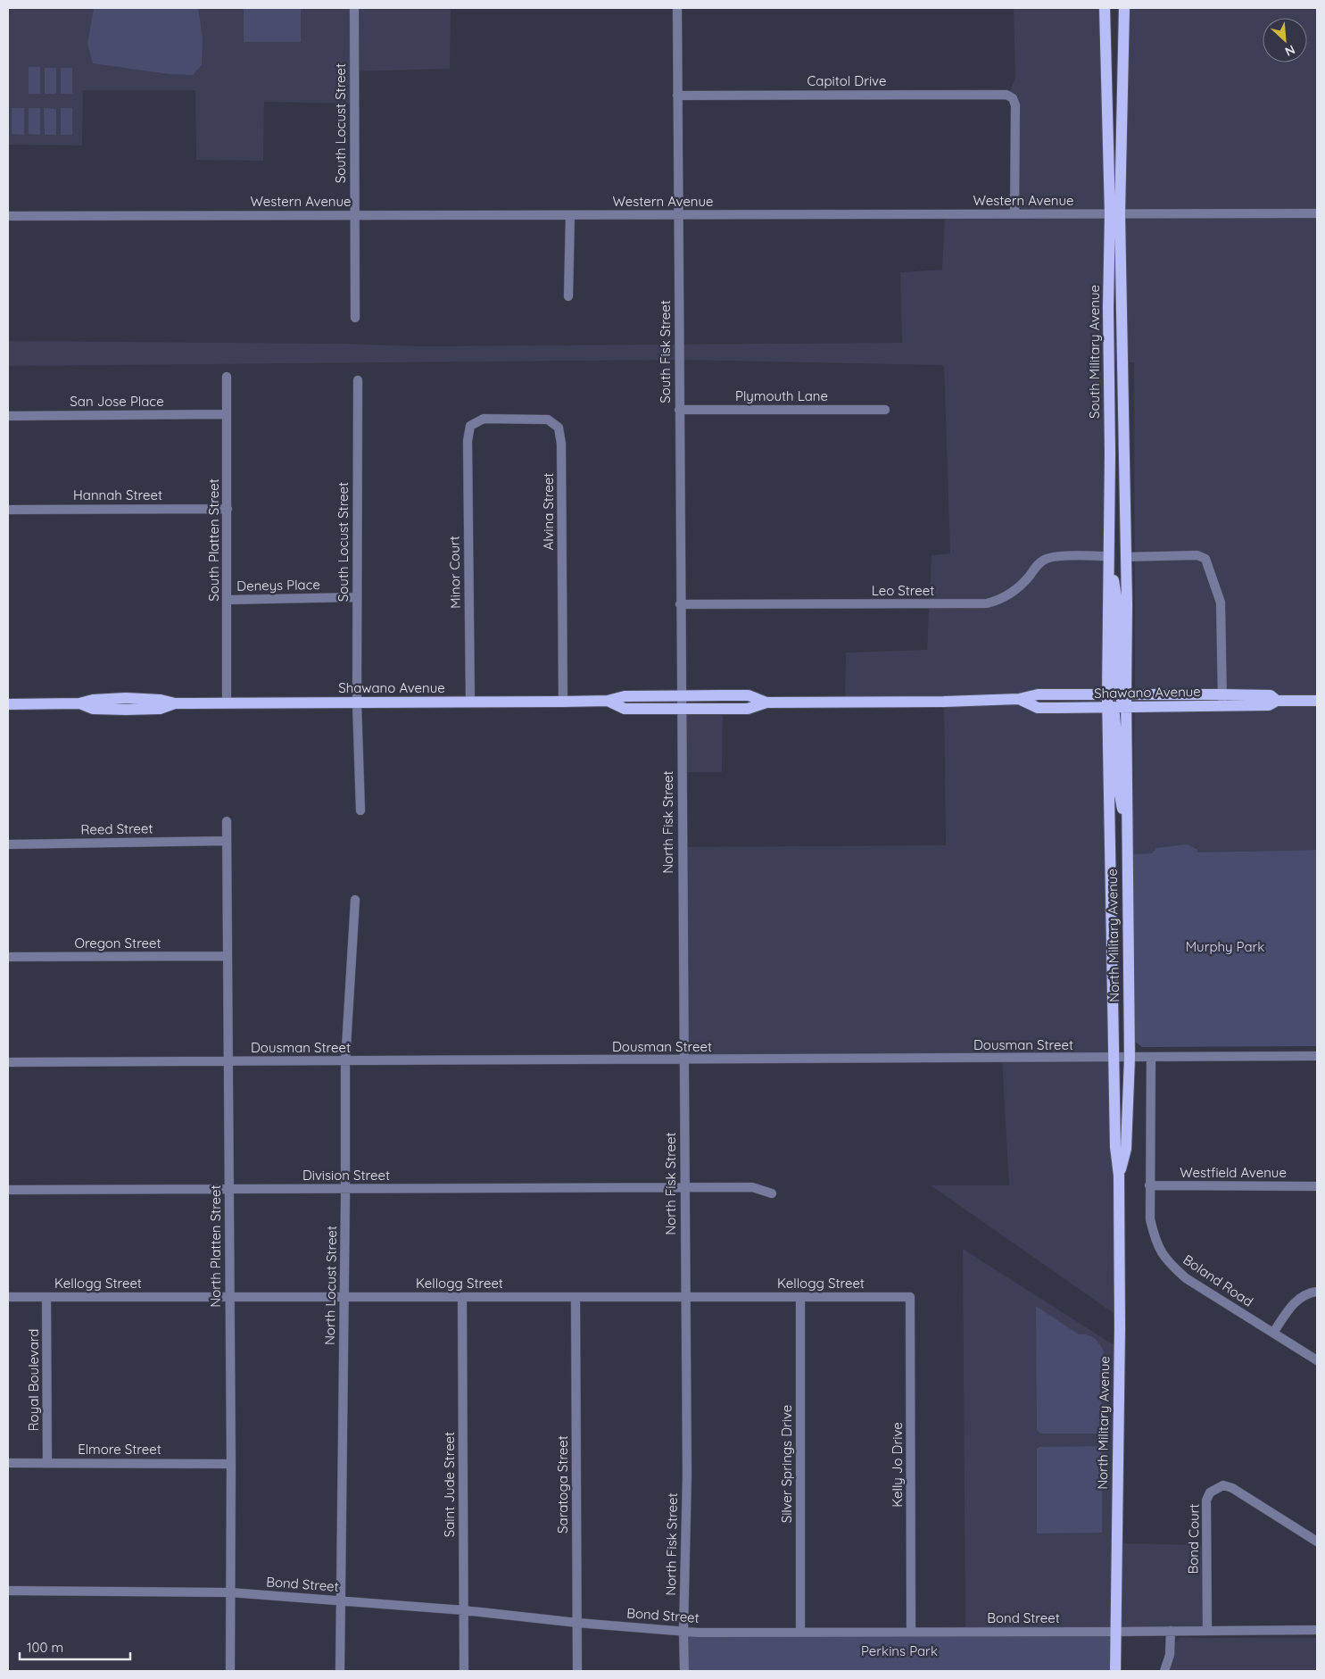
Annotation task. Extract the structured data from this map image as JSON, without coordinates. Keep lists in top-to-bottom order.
{
  "streets": {
    "main road": ["South Military Avenue", "Shawano Avenue", "North Military Avenue"],
    "street": [
      "Capitol Drive",
      "South Locust Street",
      "Western Avenue",
      "South Fisk Street",
      "Plymouth Lane",
      "San Jose Place",
      "Hannah Street",
      "Alvina Street",
      "South Platten Street",
      "Minor Court",
      "Deneys Place",
      "Leo Street",
      "North Fisk Street",
      "Reed Street",
      "Oregon Street",
      "Dousman Street",
      "Westfield Avenue",
      "Division Street",
      "North Platten Street",
      "Boland Road",
      "Kellogg Street",
      "North Locust Street",
      "Royal Boulevard",
      "Elmore Street",
      "Silver Springs Drive",
      "Kelly Jo Drive",
      "Saint Jude Street",
      "Saratoga Street",
      "Bond Court",
      "Bond Street"
    ]
  },
  "crossings": [
    ["Capitol Drive", "Western Avenue"],
    ["Capitol Drive", "South Fisk Street"],
    ["South Locust Street", "Western Avenue"],
    ["South Locust Street", "Deneys Place"],
    ["South Locust Street", "Shawano Avenue"],
    ["Western Avenue", "South Fisk Street"],
    ["Western Avenue", "South Military Avenue"],
    ["South Fisk Street", "Plymouth Lane"],
    ["South Fisk Street", "Leo Street"],
    ["South Fisk Street", "Shawano Avenue"],
    ["South Fisk Street", "North Fisk Street"],
    ["South Military Avenue", "Leo Street"],
    ["South Military Avenue", "Shawano Avenue"],
    ["South Military Avenue", "North Military Avenue"],
    ["San Jose Place", "South Platten Street"],
    ["Hannah Street", "South Platten Street"],
    ["Alvina Street", "Minor Court"],
    ["Alvina Street", "Shawano Avenue"],
    ["South Platten Street", "Deneys Place"],
    ["South Platten Street", "Shawano Avenue"],
    ["Minor Court", "Shawano Avenue"],
    ["Shawano Avenue", "North Fisk Street"],
    ["Shawano Avenue", "North Military Avenue"],
    ["North Fisk Street", "Dousman Street"],
    ["North Fisk Street", "Division Street"],
    ["North Fisk Street", "Kellogg Street"],
    ["North Fisk Street", "Bond Street"],
    ["Reed Street", "North Platten Street"],
    ["North Military Avenue", "Dousman Street"],
    ["North Military Avenue", "Bond Street"],
    ["Oregon Street", "North Platten Street"],
    ["Dousman Street", "North Platten Street"],
    ["Dousman Street", "Boland Road"],
    ["Dousman Street", "North Locust Street"],
    ["Westfield Avenue", "Boland Road"],
    ["Division Street", "North Platten Street"],
    ["Division Street", "North Locust Street"],
    ["North Platten Street", "Kellogg Street"],
    ["North Platten Street", "Elmore Street"],
    ["North Platten Street", "Bond Street"],
    ["Kellogg Street", "North Locust Street"],
    ["Kellogg Street", "Royal Boulevard"],
    ["Kellogg Street", "Silver Springs Drive"],
    ["Kellogg Street", "Kelly Jo Drive"],
    ["Kellogg Street", "Saint Jude Street"],
    ["Kellogg Street", "Saratoga Street"],
    ["North Locust Street", "Bond Street"],
    ["Royal Boulevard", "Elmore Street"],
    ["Silver Springs Drive", "Bond Street"],
    ["Kelly Jo Drive", "Bond Street"],
    ["Saint Jude Street", "Bond Street"],
    ["Saratoga Street", "Bond Street"],
    ["Bond Court", "Bond Street"]
  ],
  "parks": ["Murphy Park", "Perkins Park"],
  "scale_bar": "100 m",
  "north": "bottom right"
}
